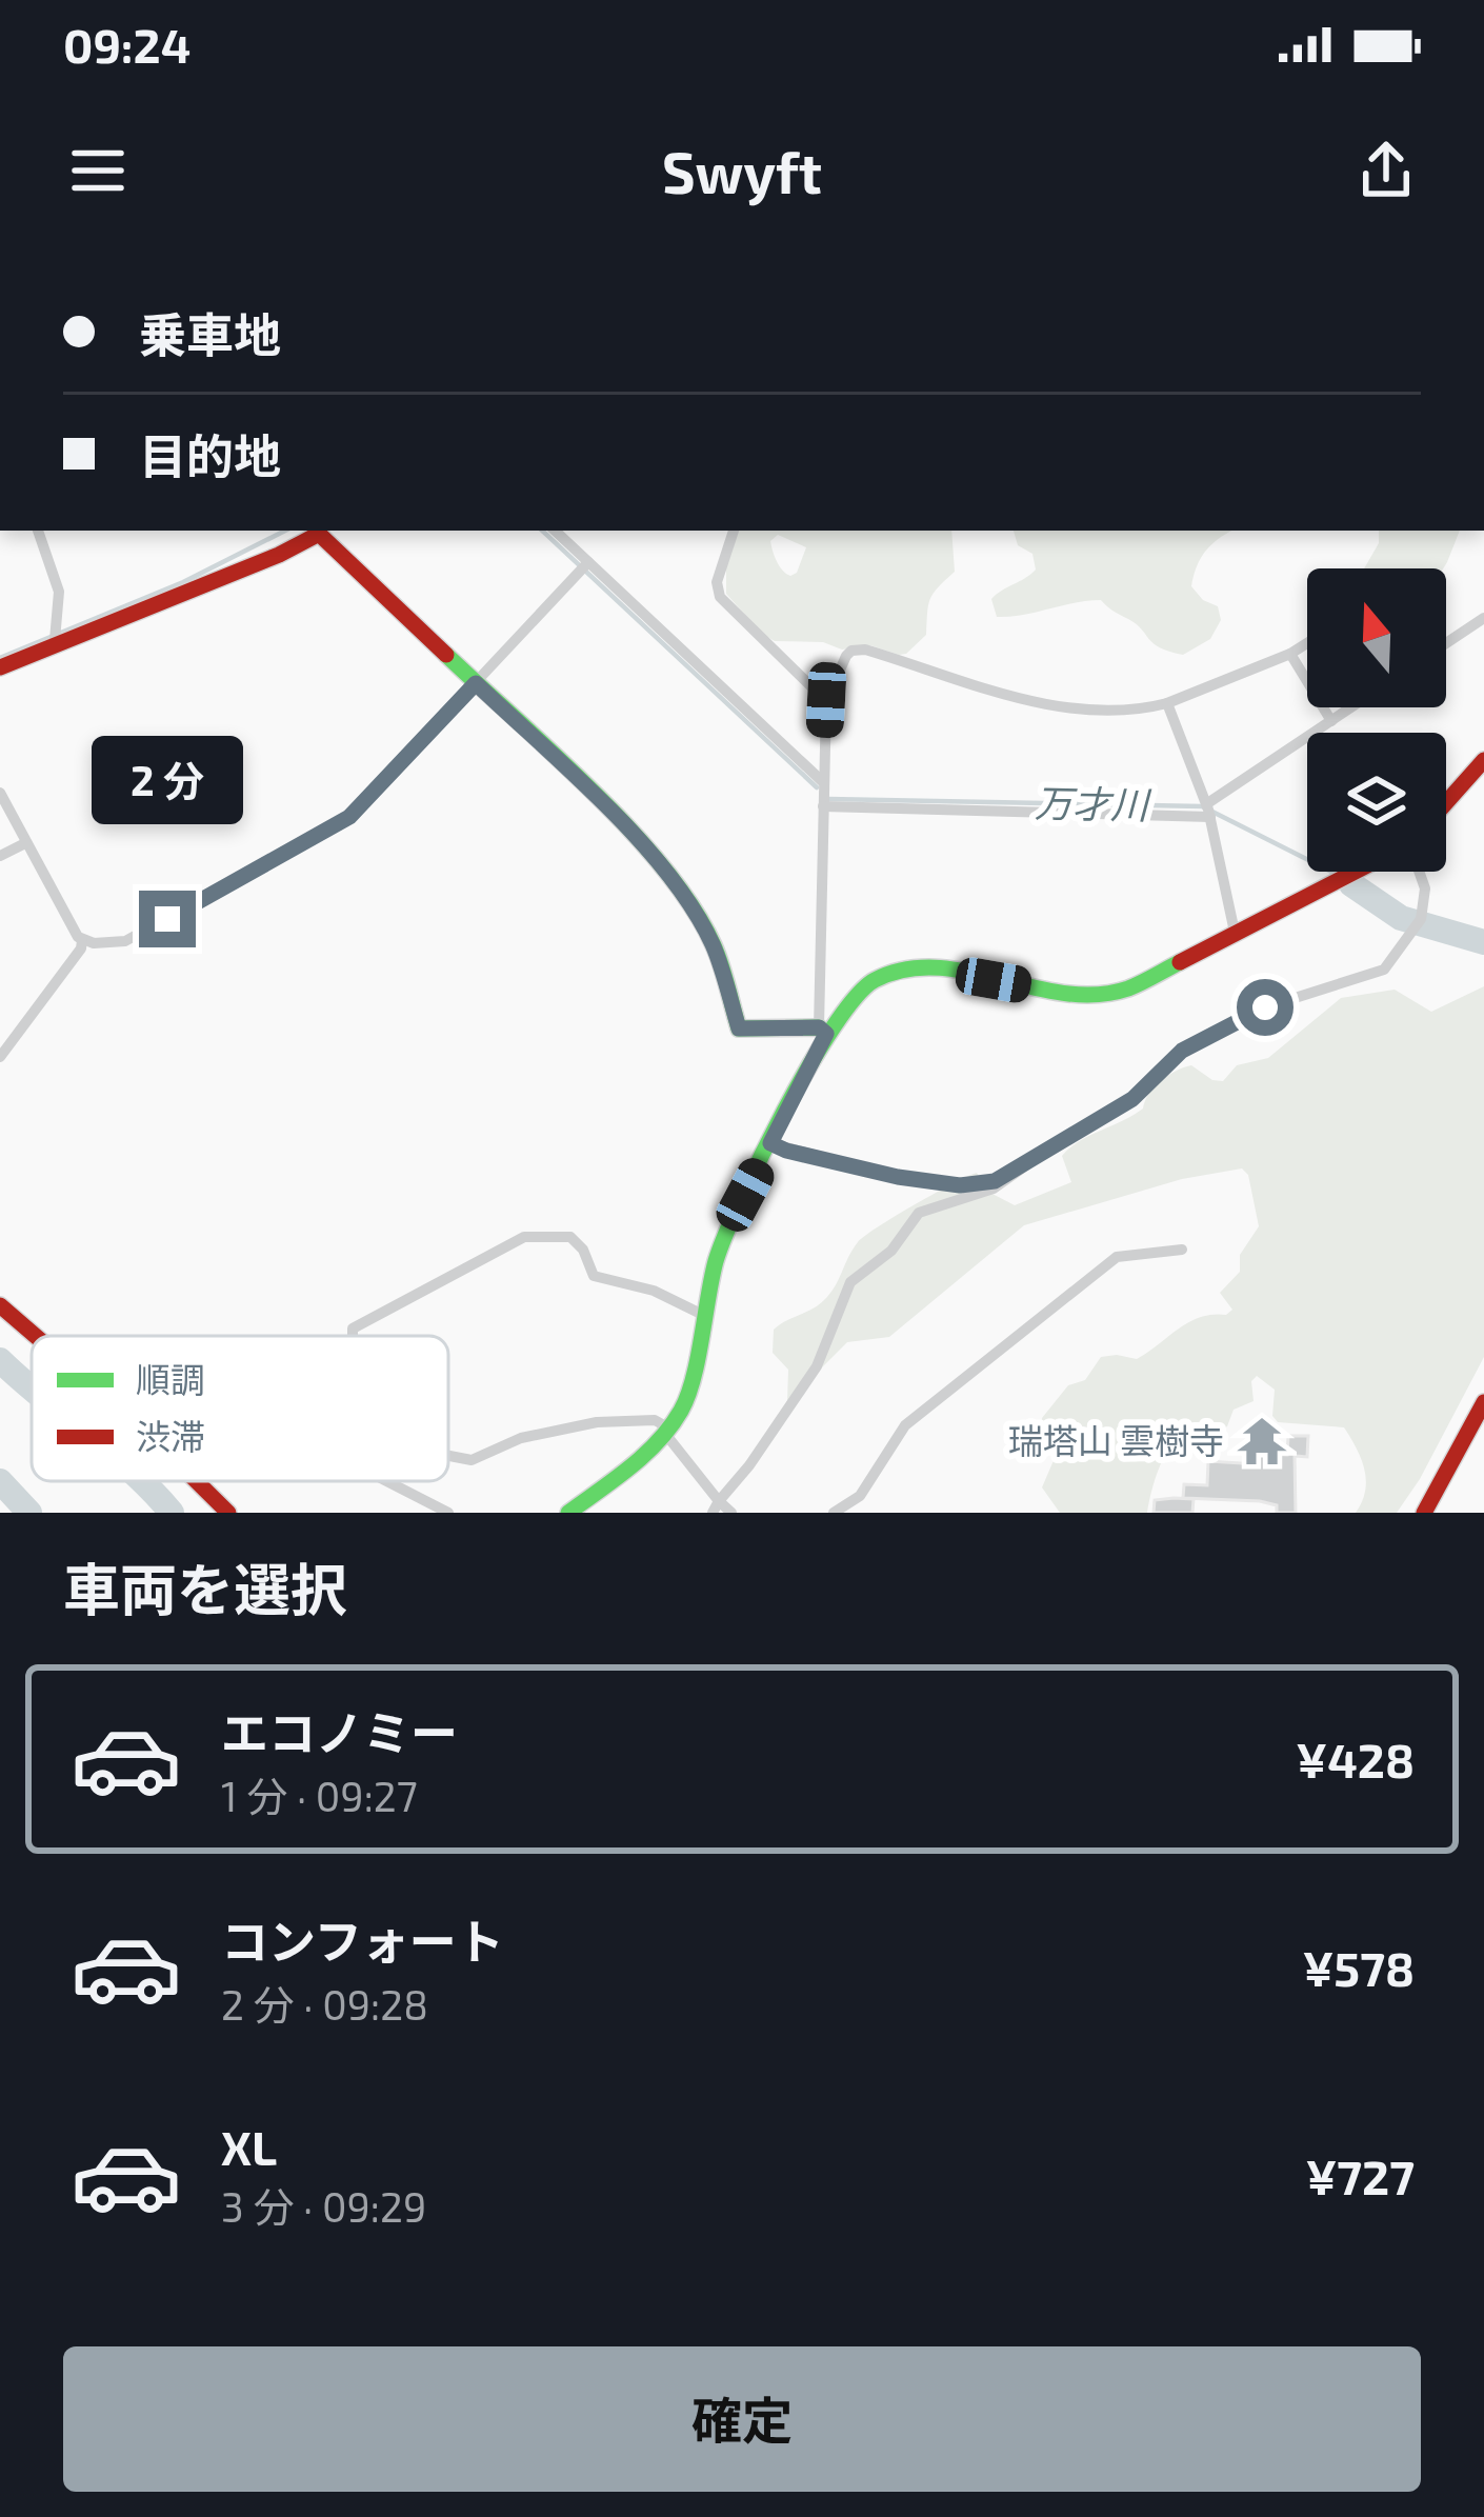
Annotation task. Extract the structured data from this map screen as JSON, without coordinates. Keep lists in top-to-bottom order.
{
  "water": ["万才川"],
  "places": {
    "temple": ["瑞塔山 雲樹寺"]
  },
  "legend": ["順調", "渋滞"],
  "north": "top",
  "page": {
    "status": "09:24",
    "header": "Swyft",
    "banner": ["乗車地", "目的地"],
    "bubble": "2 分",
    "heading": "車両を選択",
    "list": [
      {
        "name": "エコノミー",
        "note": "1 分 · 09:27",
        "value": "¥428"
      },
      {
        "name": "コンフォート",
        "note": "2 分 · 09:28",
        "value": "¥578"
      },
      {
        "name": "XL",
        "note": "3 分 · 09:29",
        "value": "¥727"
      }
    ],
    "buttons": "確定"
  }
}
